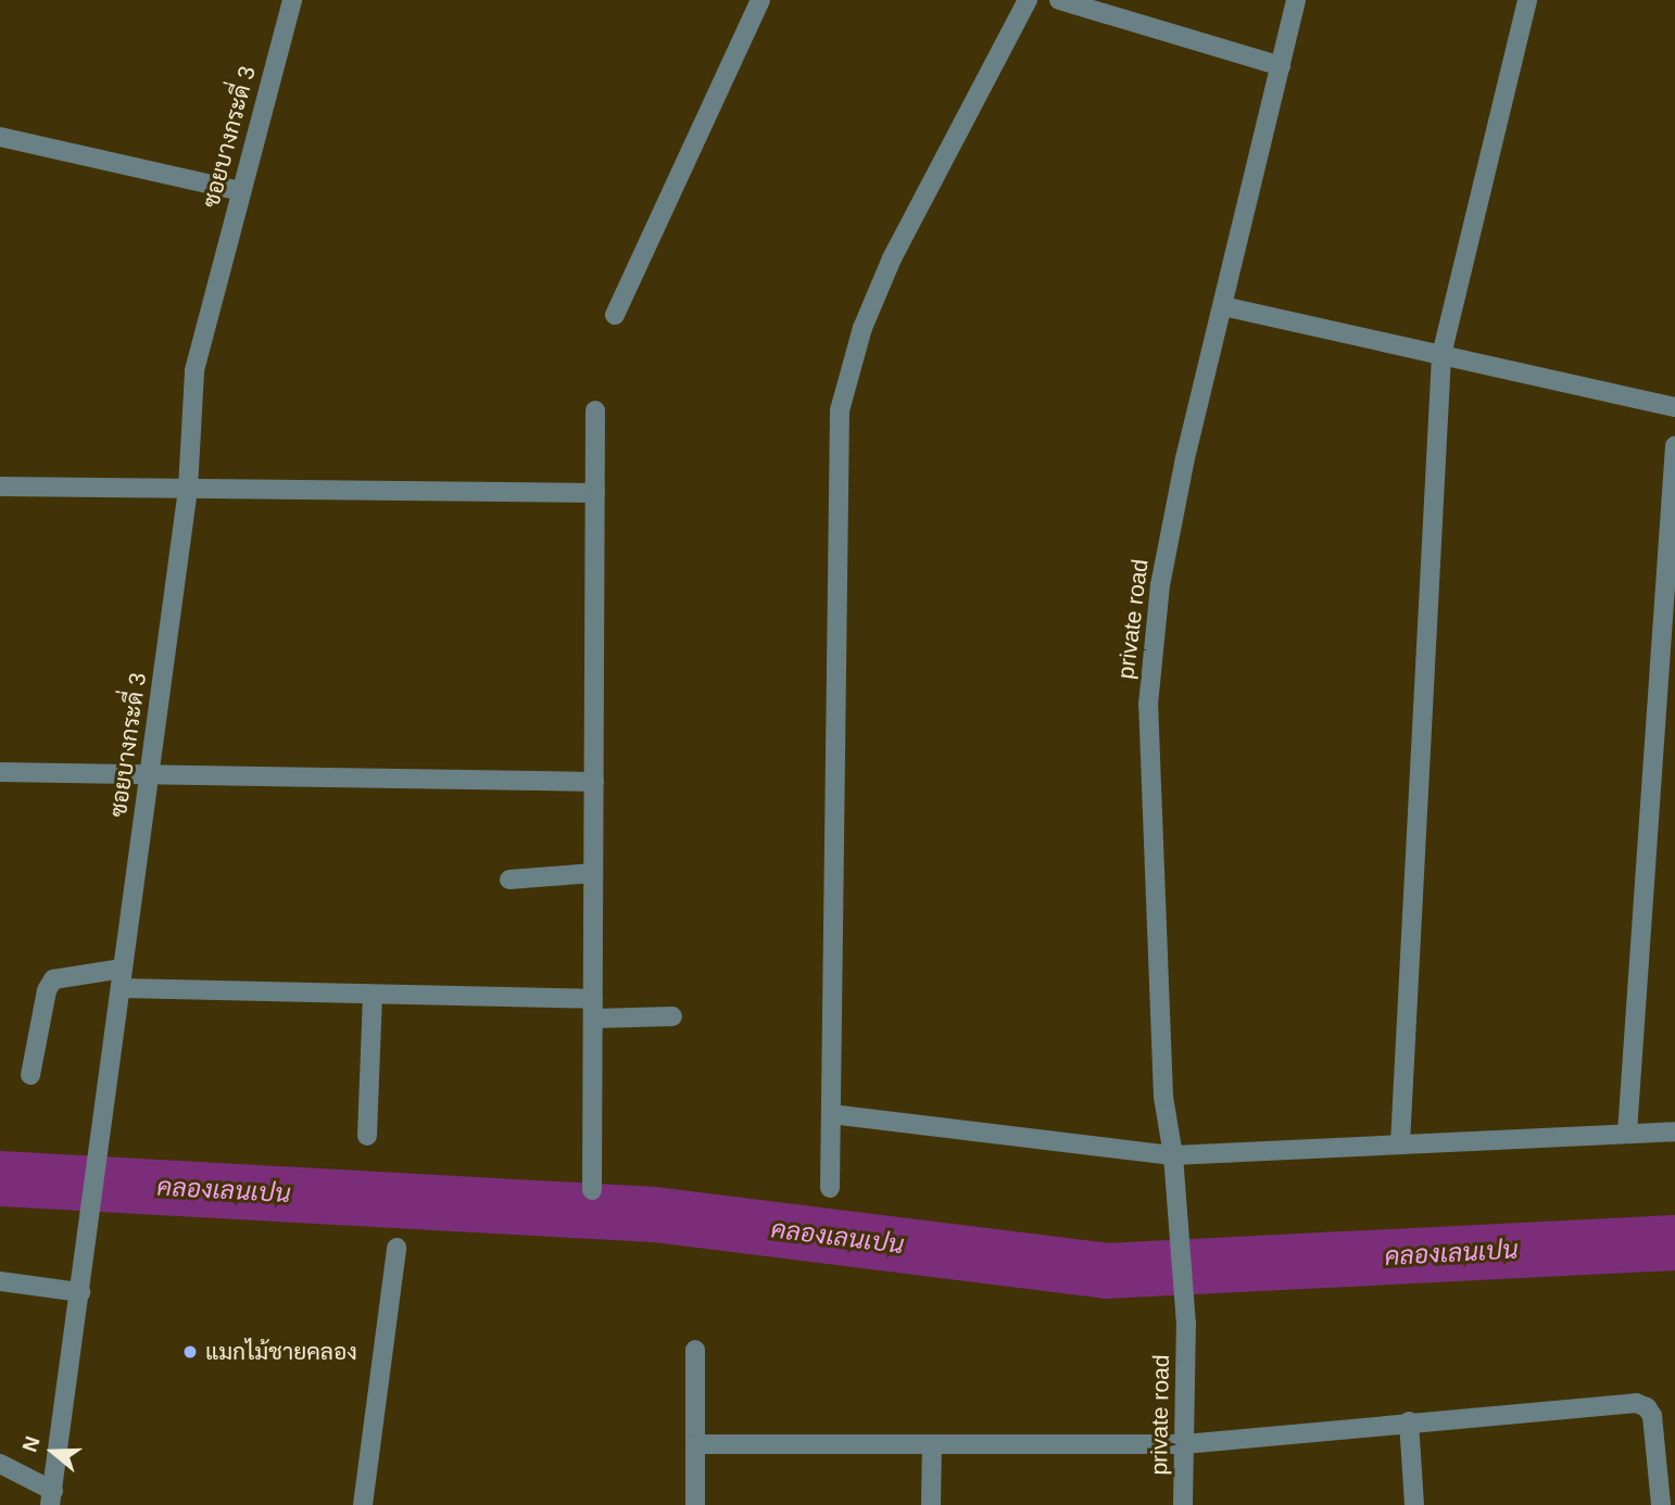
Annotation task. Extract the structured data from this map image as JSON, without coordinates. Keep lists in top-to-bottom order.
{
  "streets": {
    "street": ["ซอยบางกระดี่ 3", "private road"]
  },
  "water": ["คลองเลนเปน"],
  "places": ["แมกไม้ชายคลอง"],
  "north": "left"
}
